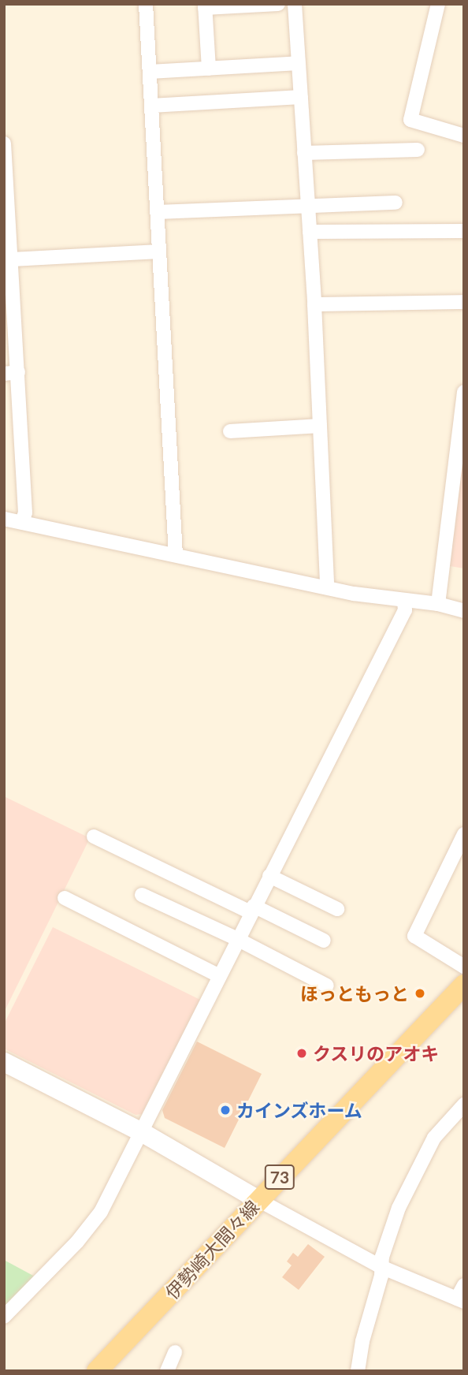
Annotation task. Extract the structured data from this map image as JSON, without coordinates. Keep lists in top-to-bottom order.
{
  "streets": {
    "main road": ["73", "伊勢崎大間々線"]
  },
  "places": ["ほっともっと", "クスリのアオキ", "カインズホーム"]
}
